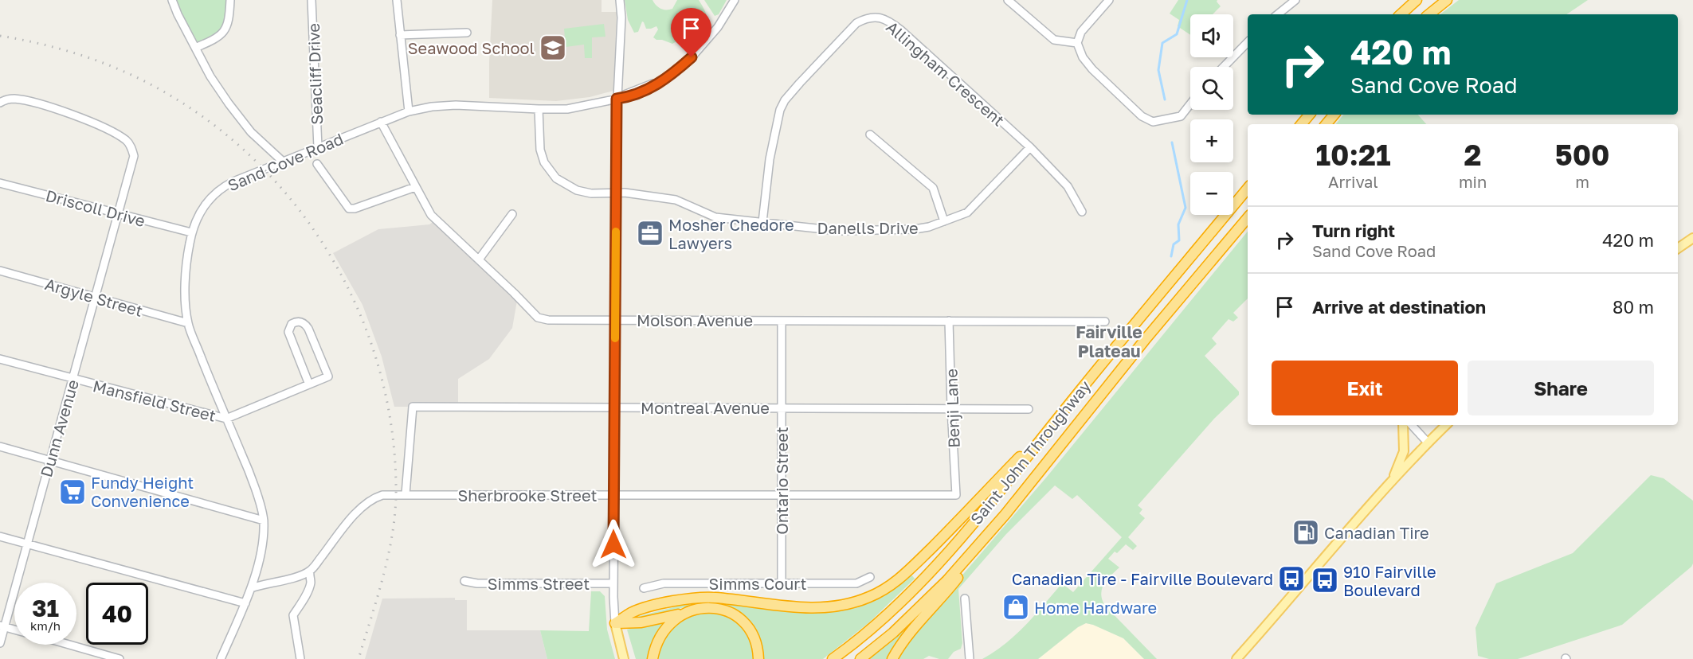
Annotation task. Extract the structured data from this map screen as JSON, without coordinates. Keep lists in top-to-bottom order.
{
  "streets": {
    "highway": ["Saint John Throughway"],
    "street": [
      "Allingham Crescent",
      "Seacliff Drive",
      "Sand Cove Road",
      "Driscoll Drive",
      "Danells Drive",
      "Argyle Street",
      "Molson Avenue",
      "Mansfield Street",
      "Montreal Avenue",
      "Benji Lane",
      "Dunn Avenue",
      "Ontario Street",
      "Sherbrooke Street",
      "Simms Street",
      "Simms Court"
    ]
  },
  "crossings": [
    ["Allingham Crescent", "Danells Drive"],
    ["Seacliff Drive", "Sand Cove Road"],
    ["Sand Cove Road", "Driscoll Drive"],
    ["Sand Cove Road", "Danells Drive"],
    ["Sand Cove Road", "Argyle Street"],
    ["Sand Cove Road", "Molson Avenue"],
    ["Sand Cove Road", "Mansfield Street"],
    ["Driscoll Drive", "Dunn Avenue"],
    ["Argyle Street", "Dunn Avenue"],
    ["Molson Avenue", "Benji Lane"],
    ["Molson Avenue", "Ontario Street"],
    ["Mansfield Street", "Dunn Avenue"],
    ["Montreal Avenue", "Benji Lane"],
    ["Montreal Avenue", "Ontario Street"],
    ["Montreal Avenue", "Sherbrooke Street"],
    ["Benji Lane", "Sherbrooke Street"],
    ["Ontario Street", "Sherbrooke Street"],
    ["Ontario Street", "Simms Court"]
  ],
  "districts": ["Fairville Plateau"],
  "places": {
    "school or university": ["Seawood School"],
    "office": ["Mosher Chedore Lawyers"],
    "supermarket": ["Fundy Height Convenience"],
    "fuel station": ["Canadian Tire"],
    "bus stop": ["Canadian Tire - Fairville Boulevard", "910 Fairville Boulevard"],
    "shop": ["Home Hardware"]
  },
  "page": {
    "map_buttons": ["+", "−"],
    "turn": ["420 m", "Sand Cove Road"],
    "eta": [
      "10:21",
      "Arrival",
      "2",
      "min",
      "500",
      "m"
    ],
    "list": [
      {
        "name": "Turn right",
        "note": "Sand Cove Road",
        "value": "420 m"
      },
      {
        "name": "Arrive at destination",
        "value": "80 m"
      }
    ],
    "buttons": ["Exit", "Share"],
    "speed": "31 km/h",
    "limit": "40"
  }
}
